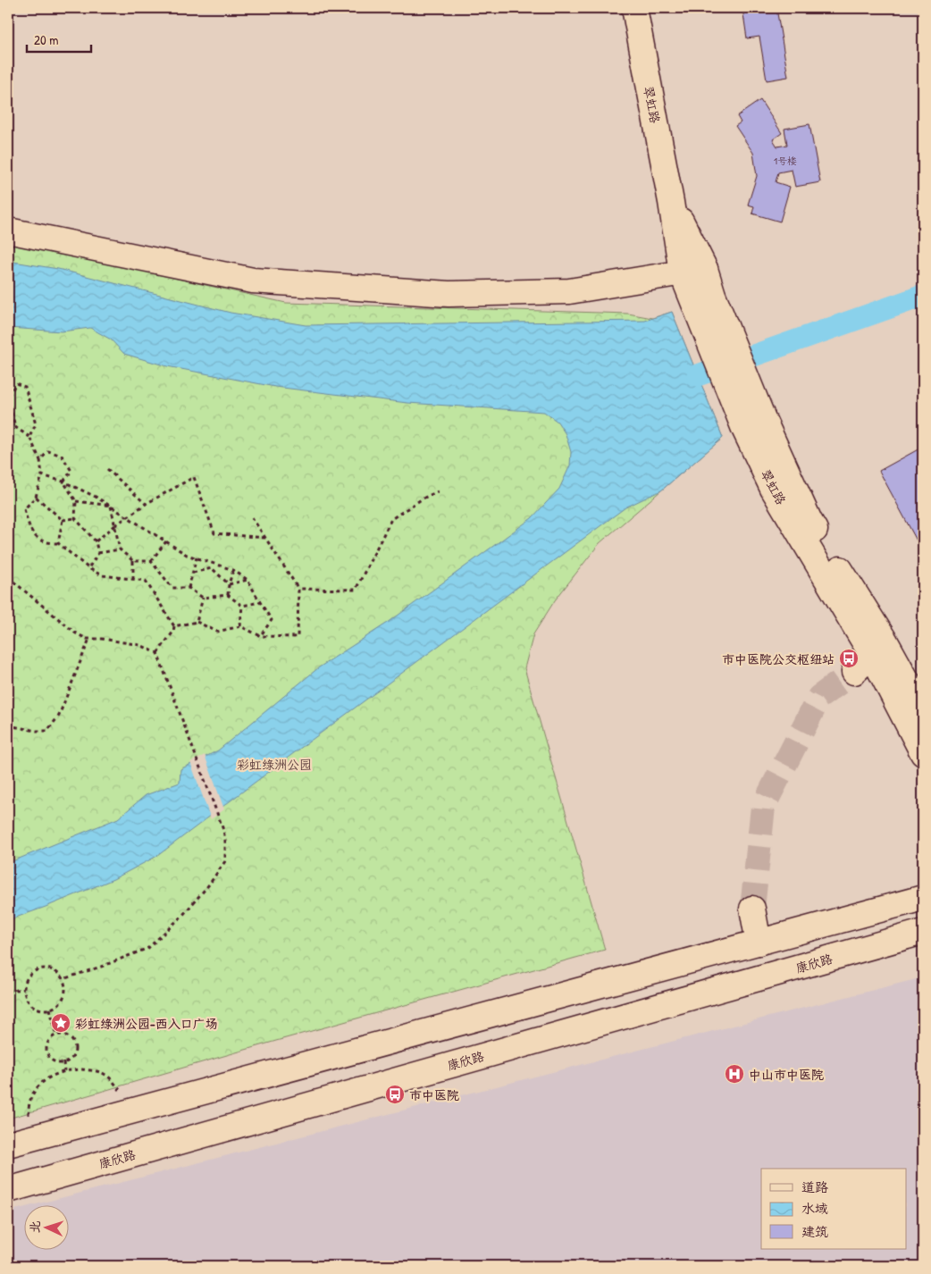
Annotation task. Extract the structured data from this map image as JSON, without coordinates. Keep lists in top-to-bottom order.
{
  "streets": {
    "street": ["翠虹路", "康欣路"]
  },
  "parks": ["彩虹绿洲公园"],
  "places": {
    "bus stop": ["市中医院公交枢纽站", "市中医院"],
    "place": ["彩虹绿洲公园-西入口广场"],
    "hospital": ["中山市中医院"]
  },
  "house_numbers": ["1号楼"],
  "legend": ["道路", "水域", "建筑"],
  "scale_bar": "20 m",
  "north": "left"
}
